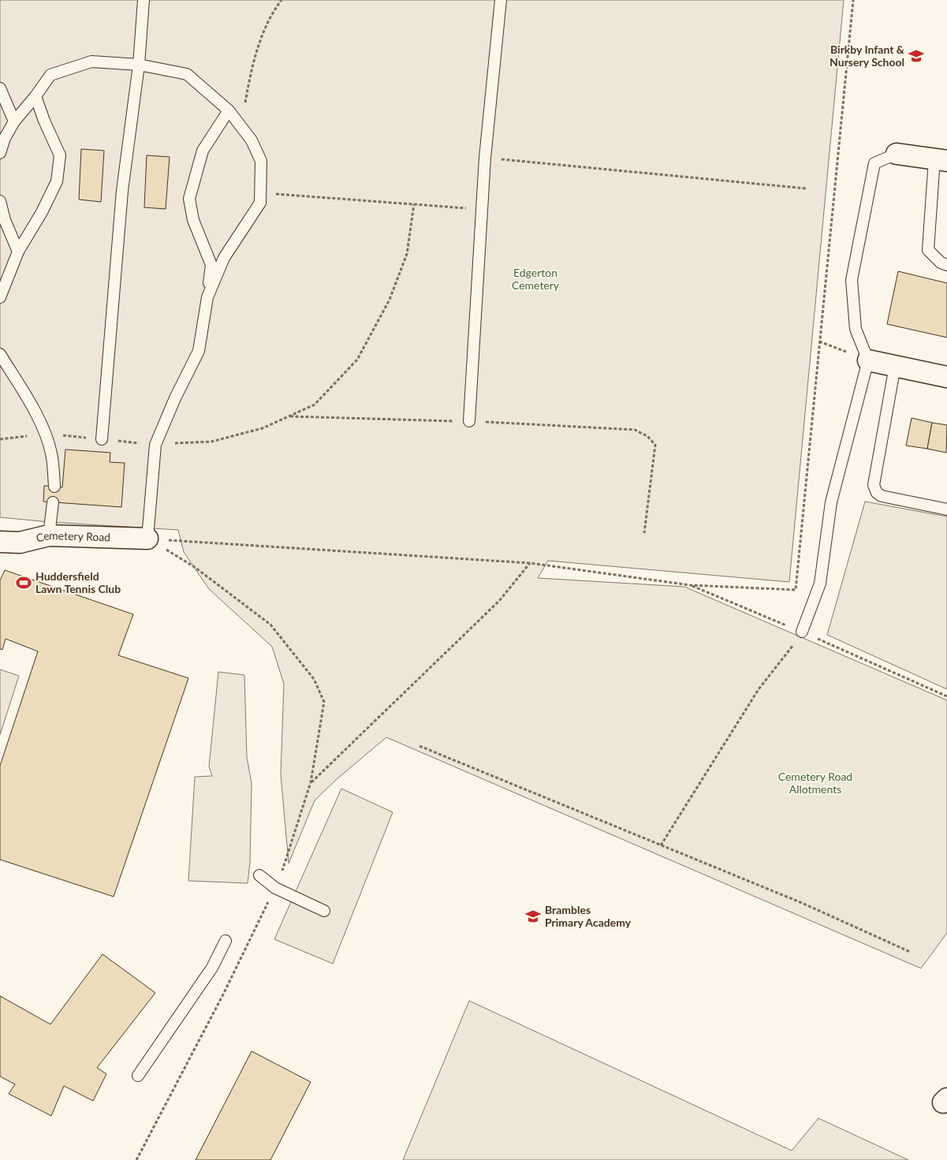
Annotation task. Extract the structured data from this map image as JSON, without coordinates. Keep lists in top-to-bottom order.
{
  "streets": {
    "street": ["Cemetery Road"]
  },
  "parks": ["Edgerton Cemetery", "Cemetery Road Allotments"],
  "places": {
    "school or university": ["Birkby Infant & Nursery School", "Brambles Primary Academy"],
    "sports": ["Huddersfield Lawn Tennis Club"]
  }
}
